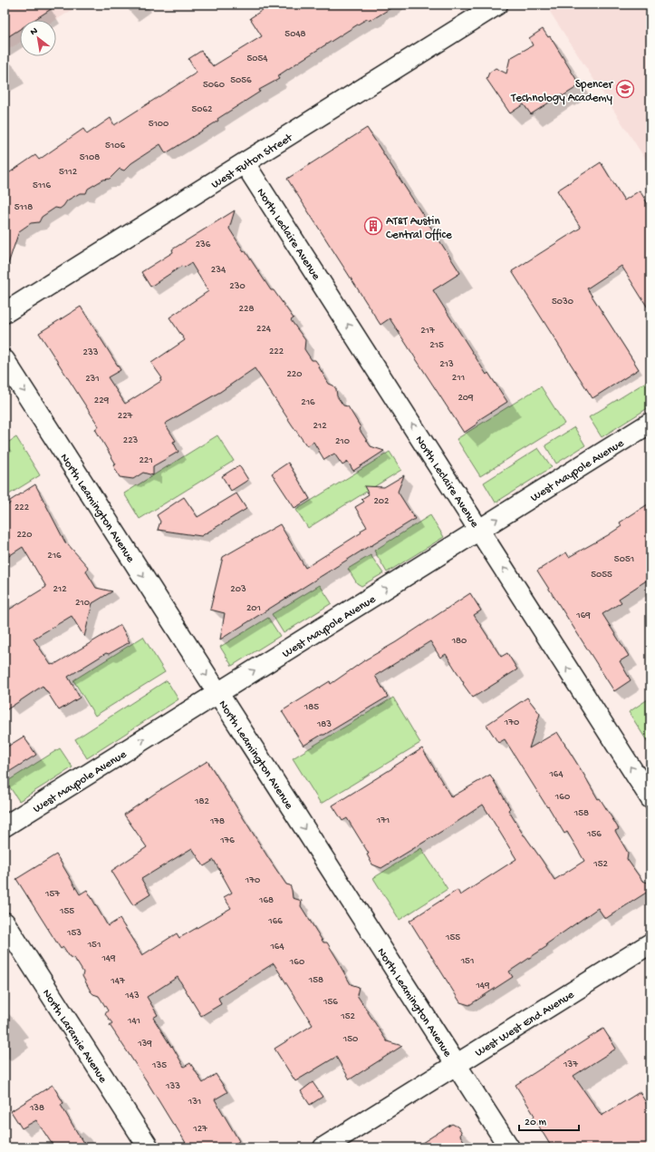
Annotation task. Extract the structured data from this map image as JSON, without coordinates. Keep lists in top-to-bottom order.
{
  "streets": {
    "street": [
      "West Fulton Street",
      "North Leclaire Avenue",
      "West Maypole Avenue",
      "North Leamington Avenue",
      "West West End Avenue",
      "North Laramie Avenue"
    ]
  },
  "crossings": [
    ["West Fulton Street", "North Leclaire Avenue"],
    ["North Leclaire Avenue", "West Maypole Avenue"],
    ["West Maypole Avenue", "North Leamington Avenue"],
    ["North Leamington Avenue", "West West End Avenue"]
  ],
  "one_way": ["North Leclaire Avenue", "West Maypole Avenue", "North Leamington Avenue"],
  "places": {
    "school or university": ["Spencer Technology Academy"],
    "building": ["AT&T Austin Central Office"]
  },
  "house_numbers": [
    "5048",
    "5054",
    "5056",
    "5060",
    "5062",
    "5100",
    "5106",
    "5108",
    "5112",
    "5116",
    "5118",
    "236",
    "234",
    "230",
    "5030",
    "228",
    "224",
    "217",
    "215",
    "222",
    "233",
    "213",
    "220",
    "211",
    "231",
    "209",
    "229",
    "216",
    "227",
    "212",
    "223",
    "210",
    "221",
    "202",
    "222",
    "220",
    "216",
    "5051",
    "5055",
    "212",
    "203",
    "210",
    "201",
    "169",
    "180",
    "185",
    "170",
    "183",
    "164",
    "160",
    "182",
    "158",
    "171",
    "178",
    "156",
    "176",
    "152",
    "170",
    "157",
    "168",
    "155",
    "166",
    "153",
    "155",
    "151",
    "164",
    "149",
    "151",
    "160",
    "158",
    "147",
    "149",
    "143",
    "156",
    "152",
    "141",
    "150",
    "139",
    "137",
    "135",
    "133",
    "131",
    "138",
    "127"
  ],
  "scale_bar": "20 m",
  "north": "top left"
}
